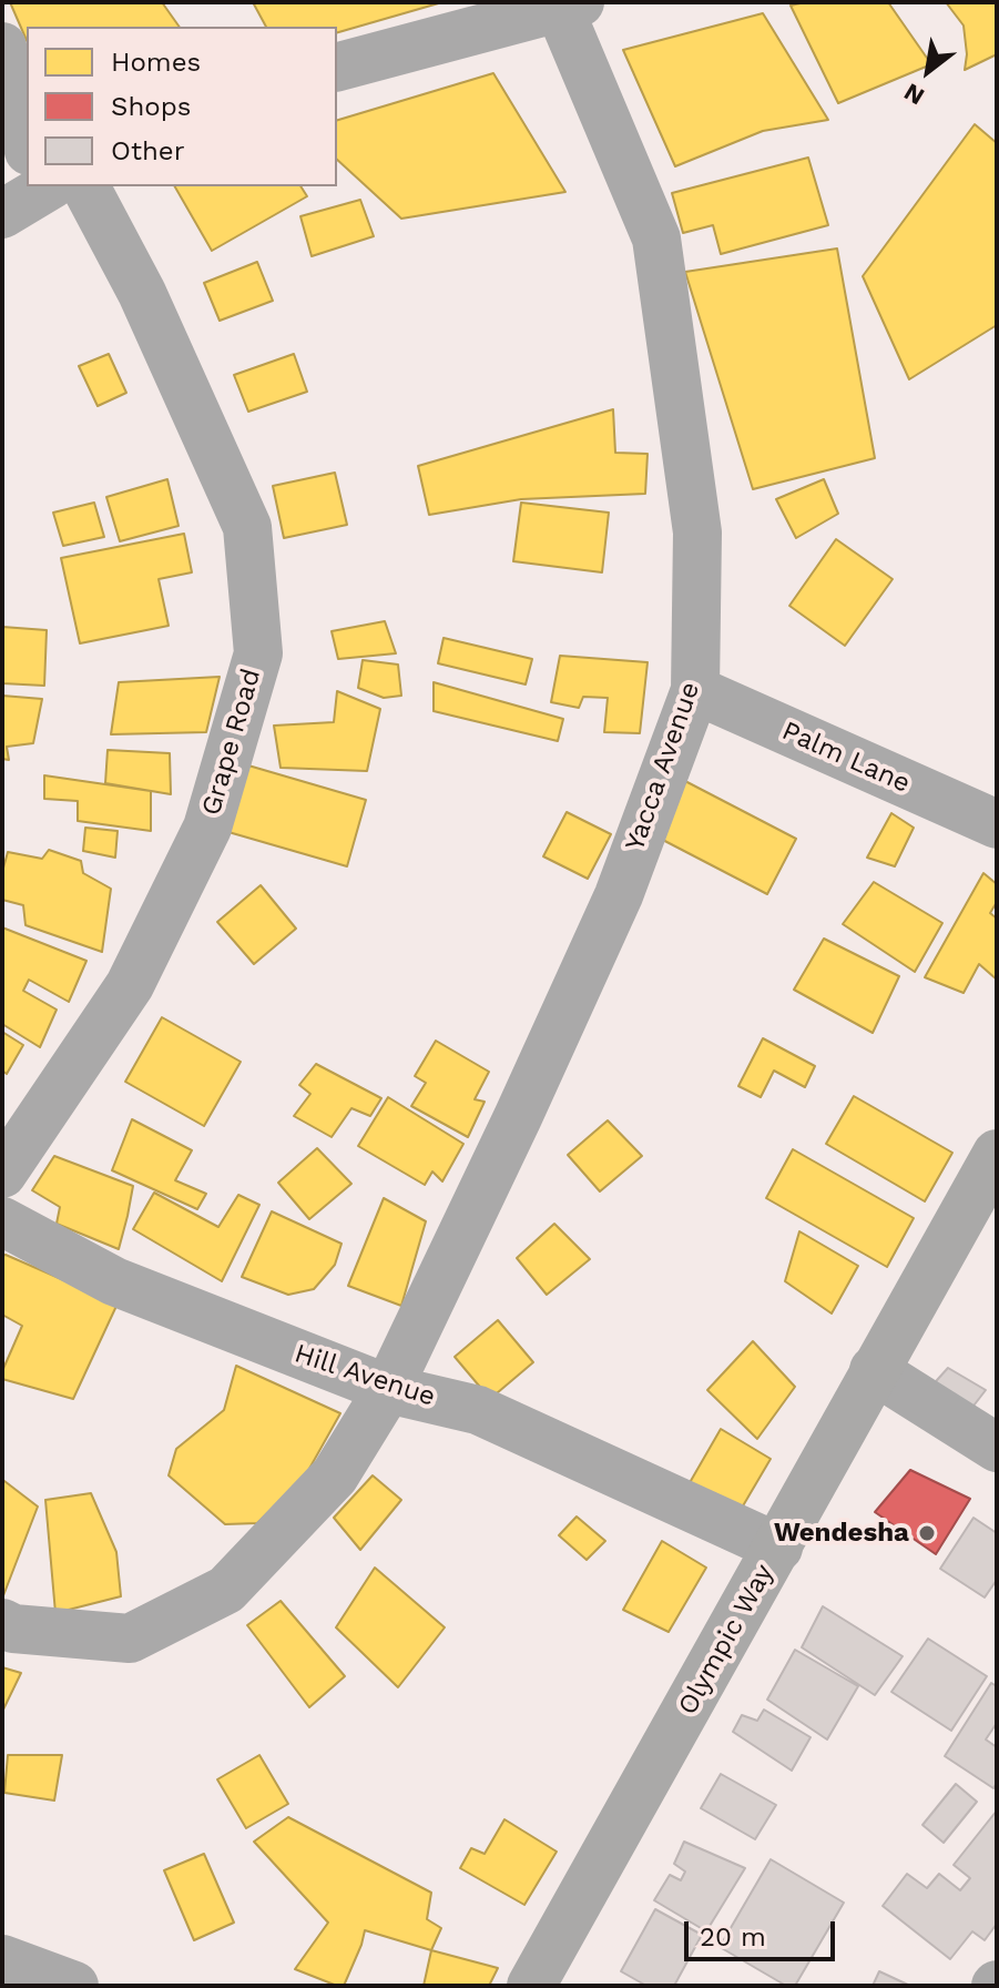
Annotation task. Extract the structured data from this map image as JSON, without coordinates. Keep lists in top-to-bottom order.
{
  "streets": {
    "street": [
      "Grape Road",
      "Palm Lane",
      "Yacca Avenue",
      "Hill Avenue",
      "Olympic Way"
    ]
  },
  "crossings": [
    ["Palm Lane", "Yacca Avenue"],
    ["Yacca Avenue", "Hill Avenue"],
    ["Hill Avenue", "Olympic Way"]
  ],
  "places": ["Wendesha"],
  "legend": ["Homes", "Shops", "Other"],
  "scale_bar": "20 m",
  "north": "bottom left"
}
